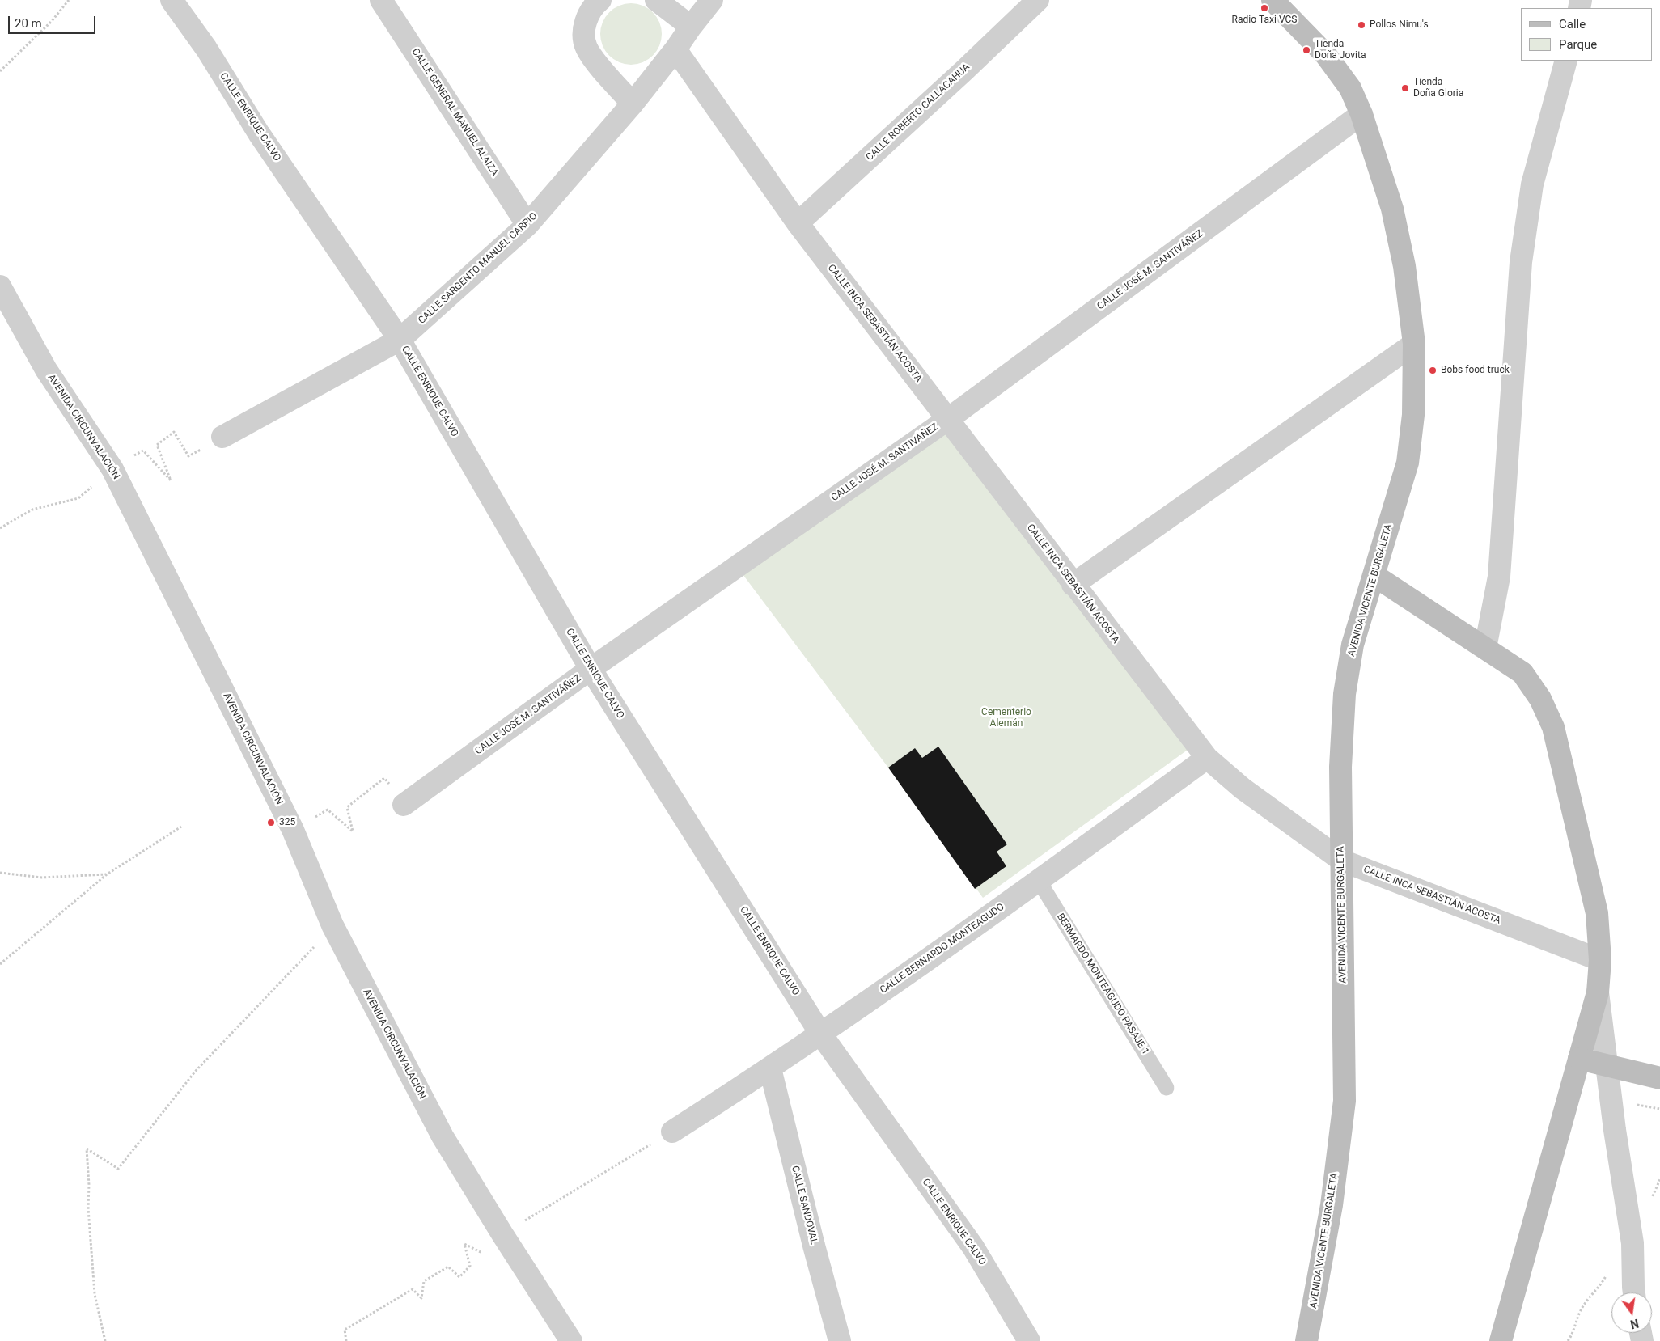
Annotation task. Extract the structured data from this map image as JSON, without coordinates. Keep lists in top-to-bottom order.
{
  "streets": {
    "main road": ["AVENIDA VICENTE BURGALETA"],
    "street": [
      "CALLE GENERAL MANUEL ALAIZA",
      "CALLE ROBERTO CALLACAHUA",
      "CALLE ENRIQUE CALVO",
      "CALLE SARGENTO MANUEL CARPIO",
      "CALLE JOSÉ M. SANTIVÁÑEZ",
      "CALLE INCA SEBASTIÁN ACOSTA",
      "AVENIDA CIRCUNVALACIÓN",
      "CALLE BERNARDO MONTEAGUDO",
      "CALLE SANDOVAL"
    ],
    "lane": ["BERMARDO MONTEAGUDO PASAJE 1"]
  },
  "crossings": [
    ["CALLE GENERAL MANUEL ALAIZA", "CALLE SARGENTO MANUEL CARPIO"],
    ["CALLE ROBERTO CALLACAHUA", "CALLE INCA SEBASTIÁN ACOSTA"],
    ["CALLE ENRIQUE CALVO", "CALLE SARGENTO MANUEL CARPIO"],
    ["CALLE ENRIQUE CALVO", "CALLE JOSÉ M. SANTIVÁÑEZ"],
    ["CALLE ENRIQUE CALVO", "CALLE BERNARDO MONTEAGUDO"],
    ["CALLE SARGENTO MANUEL CARPIO", "CALLE INCA SEBASTIÁN ACOSTA"],
    ["CALLE JOSÉ M. SANTIVÁÑEZ", "CALLE INCA SEBASTIÁN ACOSTA"],
    ["CALLE JOSÉ M. SANTIVÁÑEZ", "AVENIDA VICENTE BURGALETA"],
    ["CALLE INCA SEBASTIÁN ACOSTA", "AVENIDA VICENTE BURGALETA"],
    ["CALLE INCA SEBASTIÁN ACOSTA", "CALLE BERNARDO MONTEAGUDO"],
    ["CALLE BERNARDO MONTEAGUDO", "BERMARDO MONTEAGUDO PASAJE 1"],
    ["CALLE BERNARDO MONTEAGUDO", "CALLE SANDOVAL"]
  ],
  "parks": ["Cementerio Alemán"],
  "places": [
    "Radio Taxi VCS",
    "Pollos Nimu's",
    "Tienda Doña Jovita",
    "Tienda Doña Gloria",
    "Bobs food truck",
    "325"
  ],
  "legend": ["Calle", "Parque"],
  "scale_bar": "20 m",
  "north": "bottom"
}
